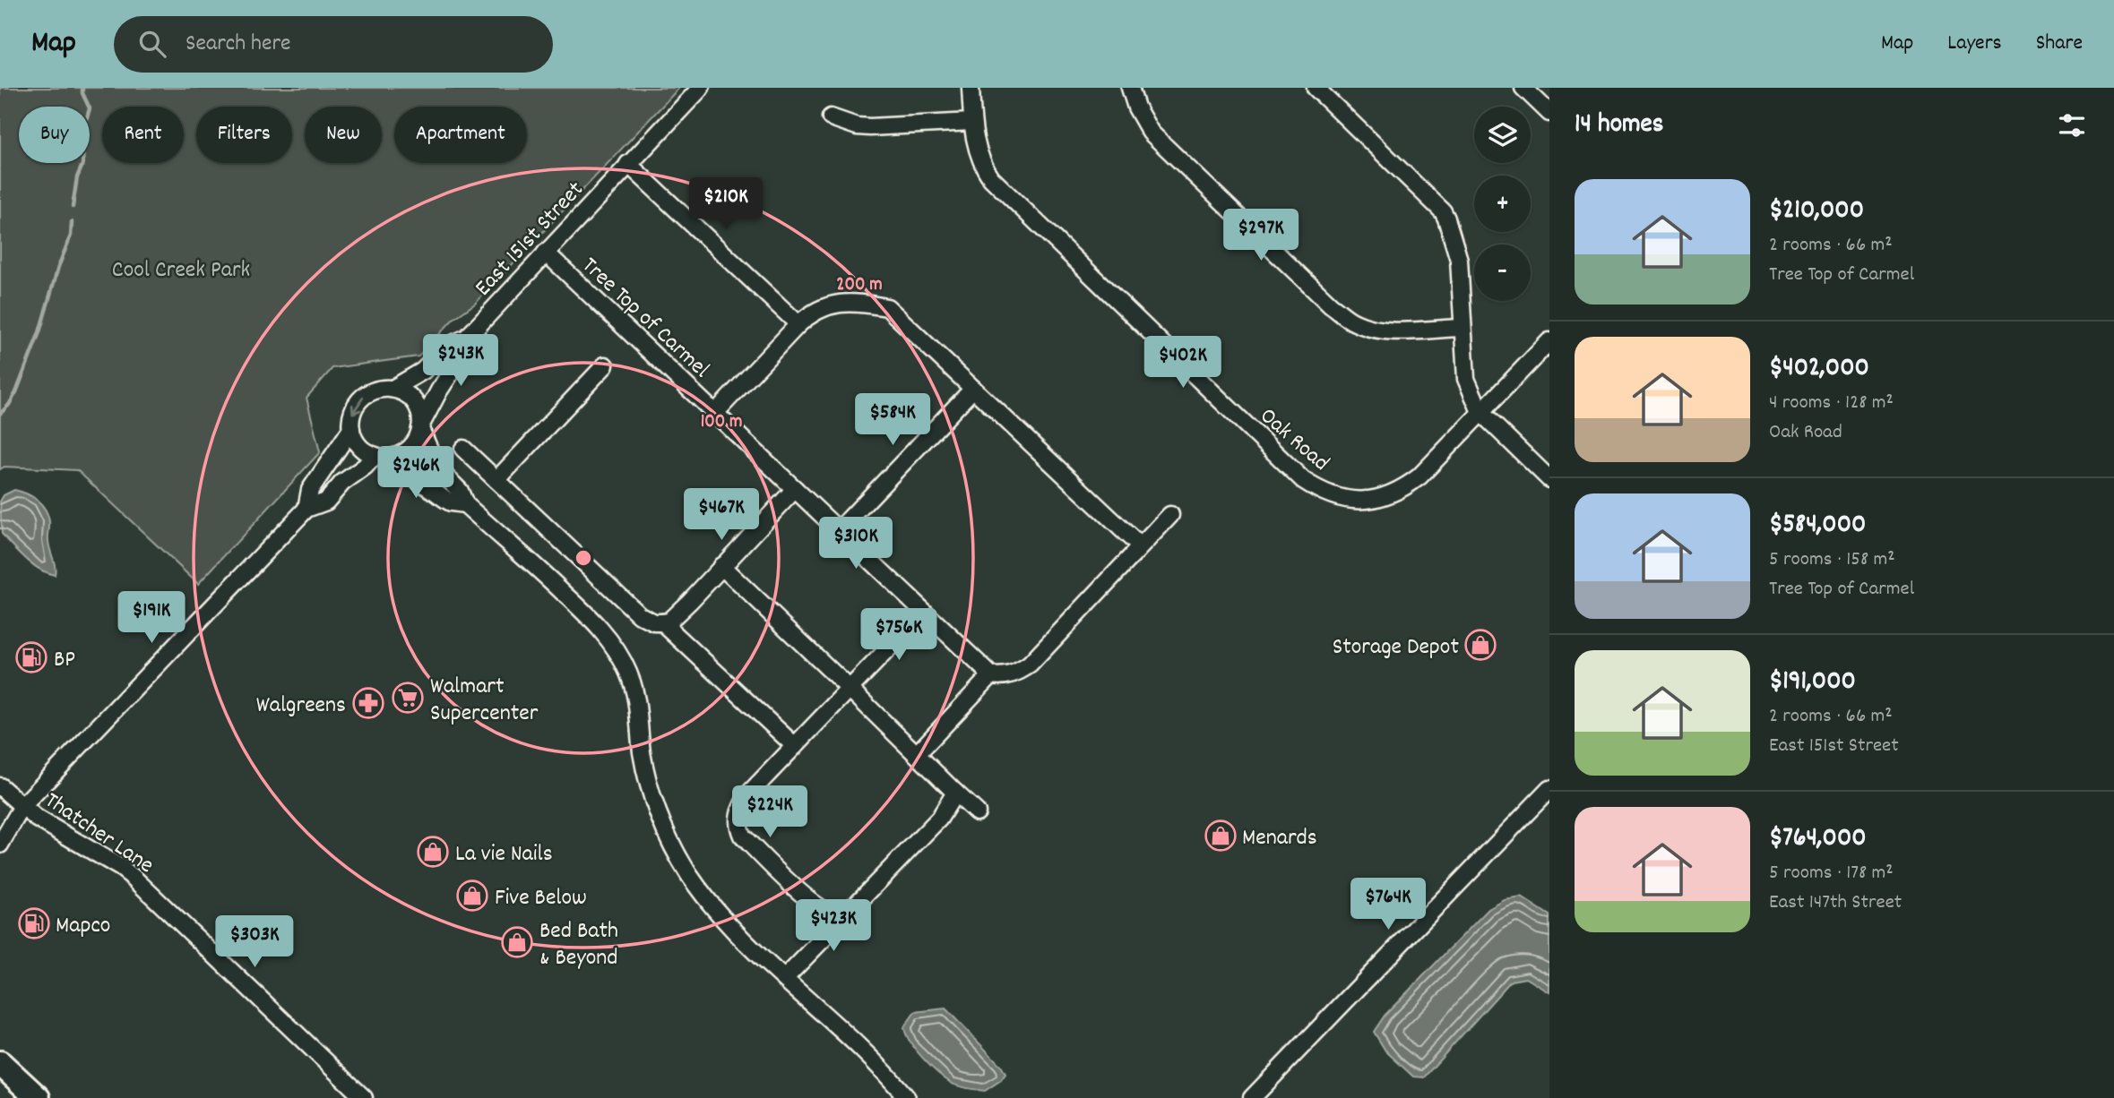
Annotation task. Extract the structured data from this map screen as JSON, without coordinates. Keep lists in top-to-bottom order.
{
  "streets": {
    "street": [
      "East 151st Street",
      "Tree Top of Carmel",
      "Oak Road",
      "Thatcher Lane"
    ]
  },
  "crossings": [
    ["East 151st Street", "Tree Top of Carmel"]
  ],
  "parks": ["Cool Creek Park"],
  "places": {
    "shop": [
      "Storage Depot",
      "Menards",
      "La vie Nails",
      "Five Below",
      "Bed Bath & Beyond"
    ],
    "fuel station": ["BP", "Mapco"],
    "supermarket": ["Walmart Supercenter"],
    "pharmacy": ["Walgreens"]
  },
  "page": {
    "header": "Map",
    "search": "Search here",
    "nav": ["Map", "Layers", "Share"],
    "heading": "14 homes",
    "map_buttons": ["+", "−"],
    "chip": [
      "Buy",
      "Rent",
      "Filters",
      "New",
      "Apartment"
    ],
    "list": [
      {
        "name": "$210,000",
        "note": "2 rooms · 66 m² · Tree Top of Carmel"
      },
      {
        "name": "$402,000",
        "note": "4 rooms · 128 m² · Oak Road"
      },
      {
        "name": "$584,000",
        "note": "5 rooms · 158 m² · Tree Top of Carmel"
      },
      {
        "name": "$191,000",
        "note": "2 rooms · 66 m² · East 151st Street"
      },
      {
        "name": "$764,000",
        "note": "5 rooms · 178 m² · East 147th Street"
      }
    ],
    "price": [
      "$210K",
      "$297K",
      "$243K",
      "$402K",
      "$584K",
      "$246K",
      "$467K",
      "$310K",
      "$191K",
      "$756K",
      "$224K",
      "$764K",
      "$423K",
      "$303K"
    ]
  },
  "rings": ["200 m", "100 m"]
}
